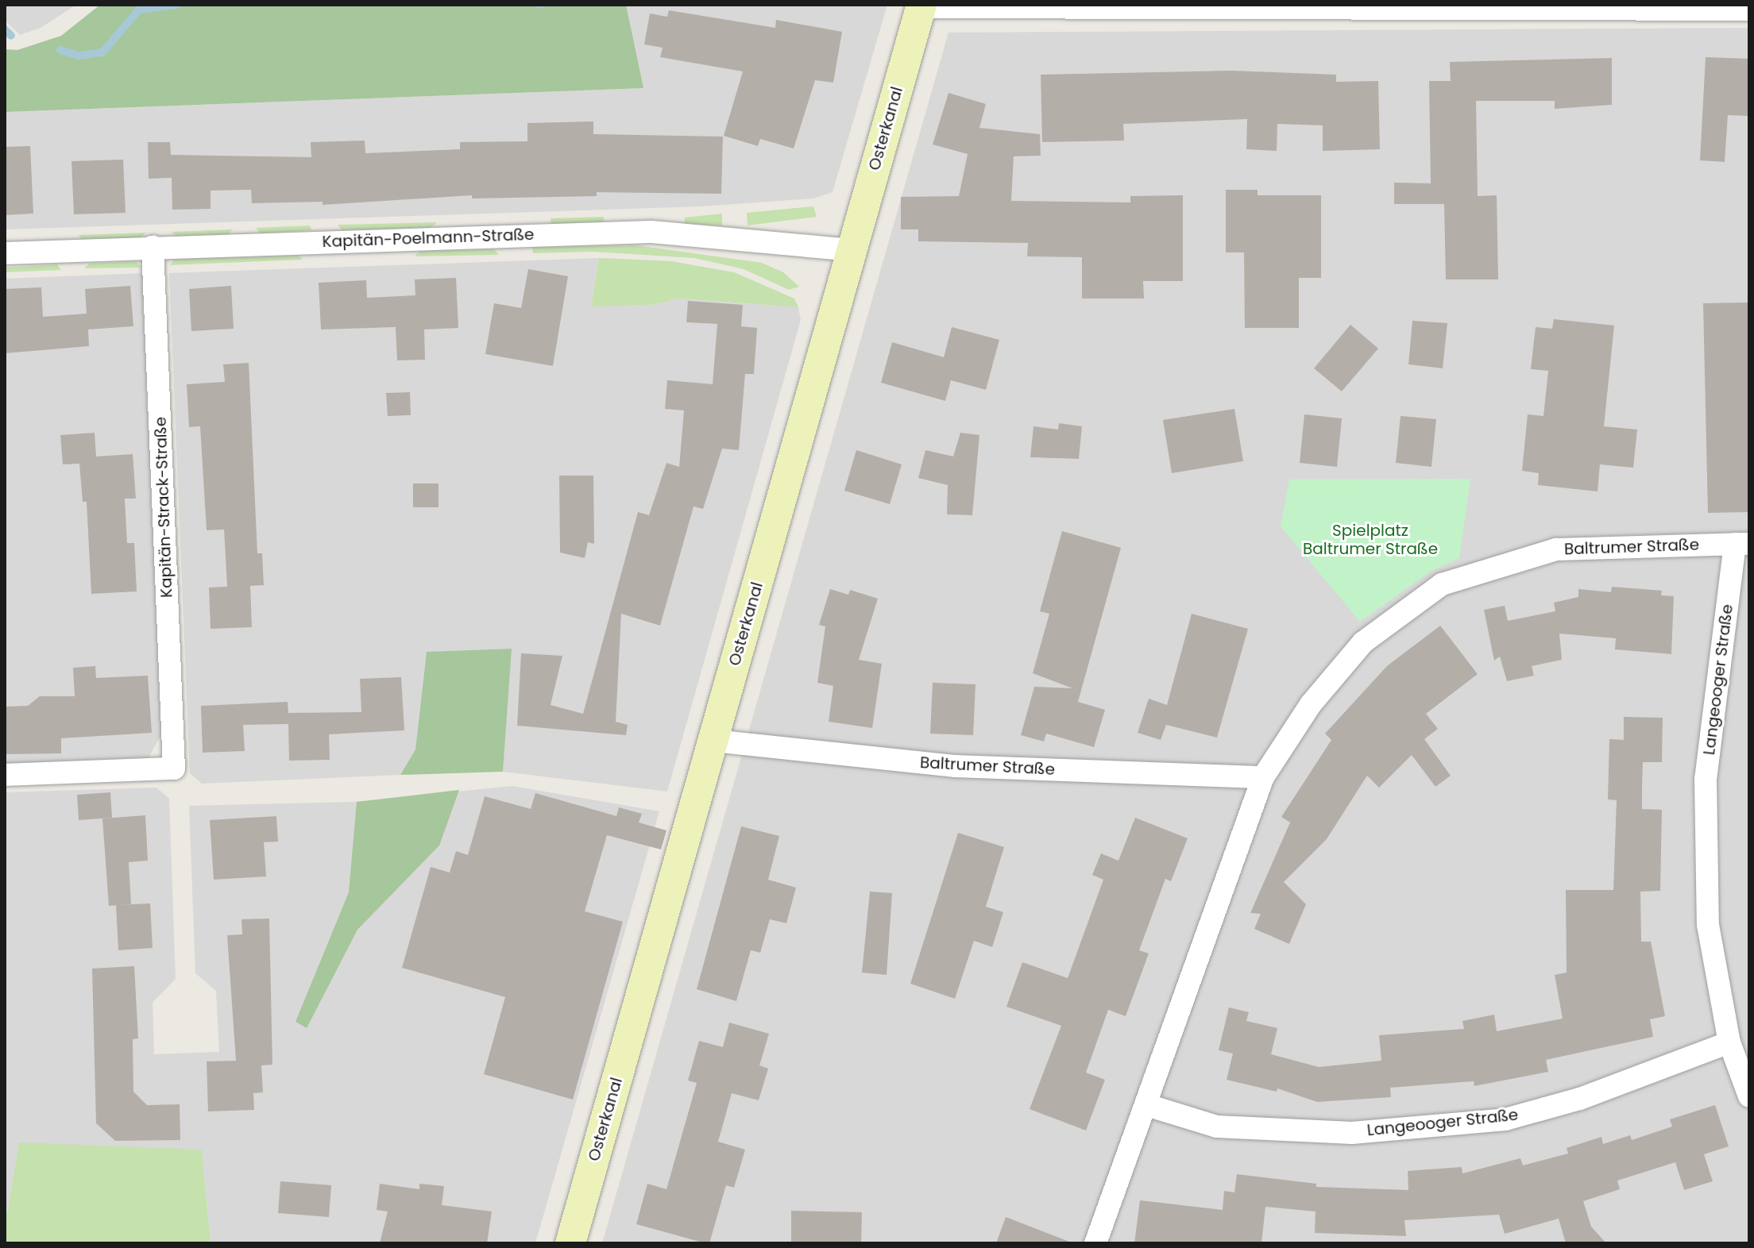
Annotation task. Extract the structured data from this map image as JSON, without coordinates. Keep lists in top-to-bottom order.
{
  "streets": {
    "main road": ["Osterkanal"],
    "street": [
      "Kapitän-Poelmann-Straße",
      "Kapitän-Strack-Straße",
      "Baltrumer Straße",
      "Langeooger Straße"
    ]
  },
  "crossings": [
    ["Osterkanal", "Kapitän-Poelmann-Straße"],
    ["Osterkanal", "Baltrumer Straße"],
    ["Kapitän-Poelmann-Straße", "Kapitän-Strack-Straße"],
    ["Baltrumer Straße", "Langeooger Straße"]
  ],
  "parks": ["Spielplatz Baltrumer Straße"]
}
